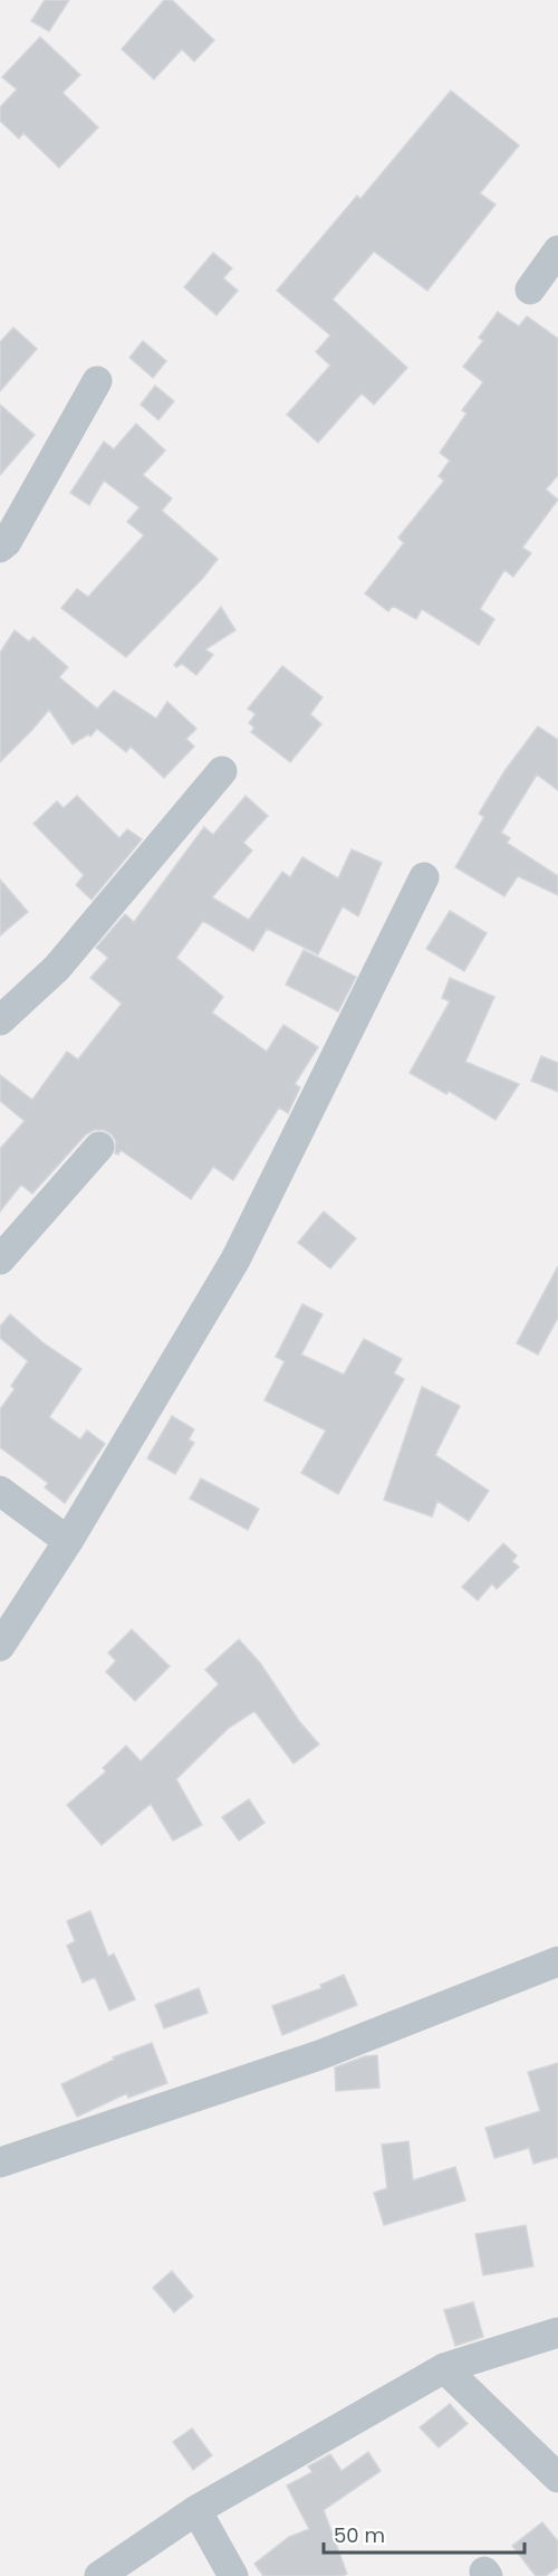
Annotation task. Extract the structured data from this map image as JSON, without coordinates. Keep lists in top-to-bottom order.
{
  "scale_bar": "50 m"
}
